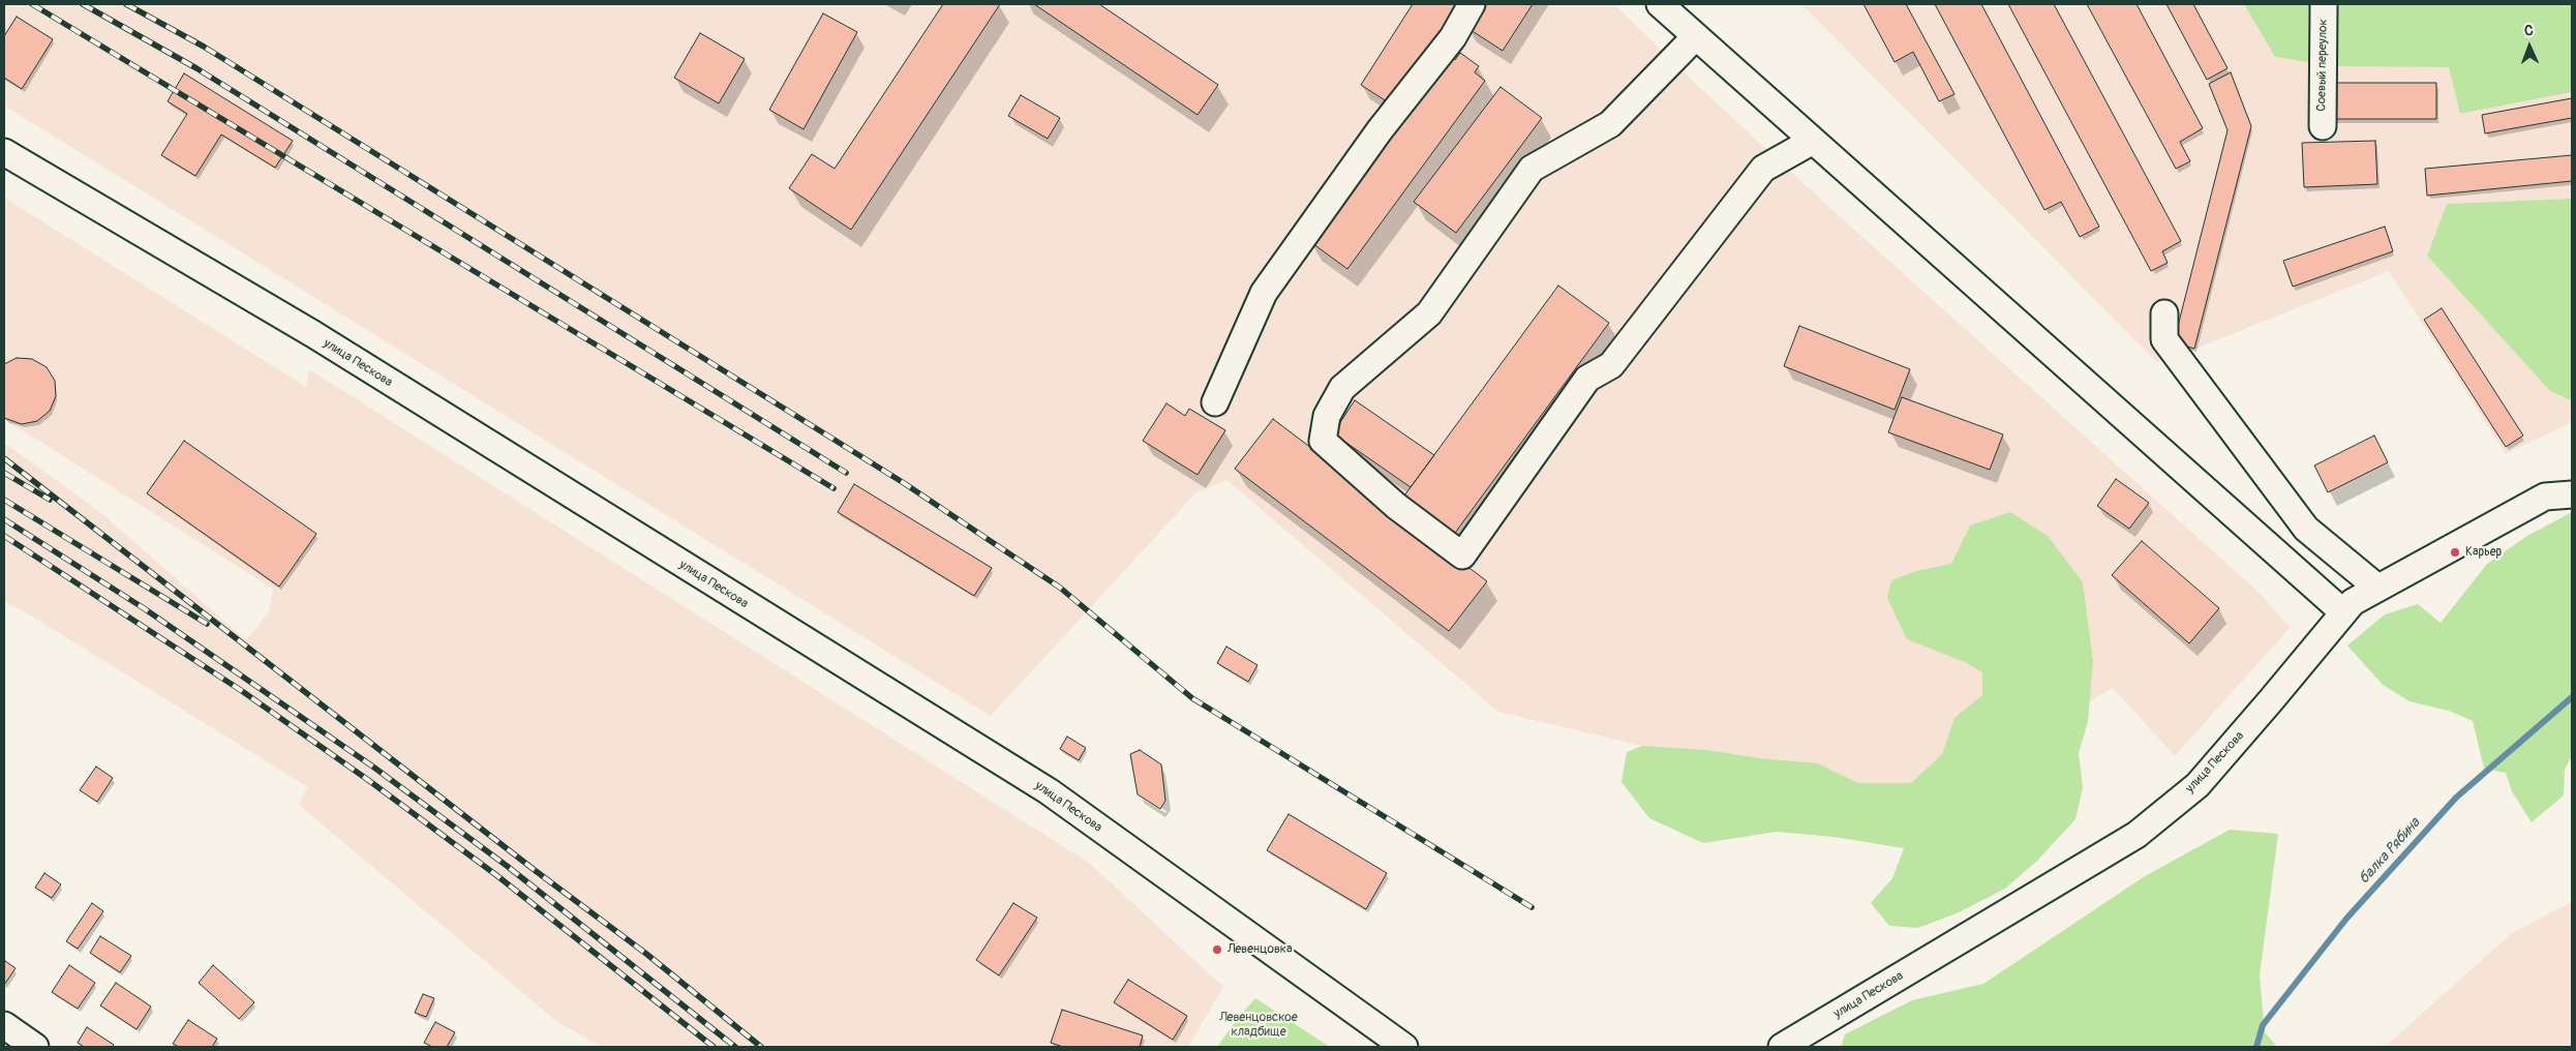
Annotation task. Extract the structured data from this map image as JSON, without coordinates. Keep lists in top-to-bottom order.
{
  "streets": {
    "street": ["Соевый переулок", "улица Пескова"]
  },
  "water": ["балка Рябина"],
  "parks": ["Левенцовское кладбище"],
  "places": ["Карьер", "Левенцовка"],
  "north": "top"
}
